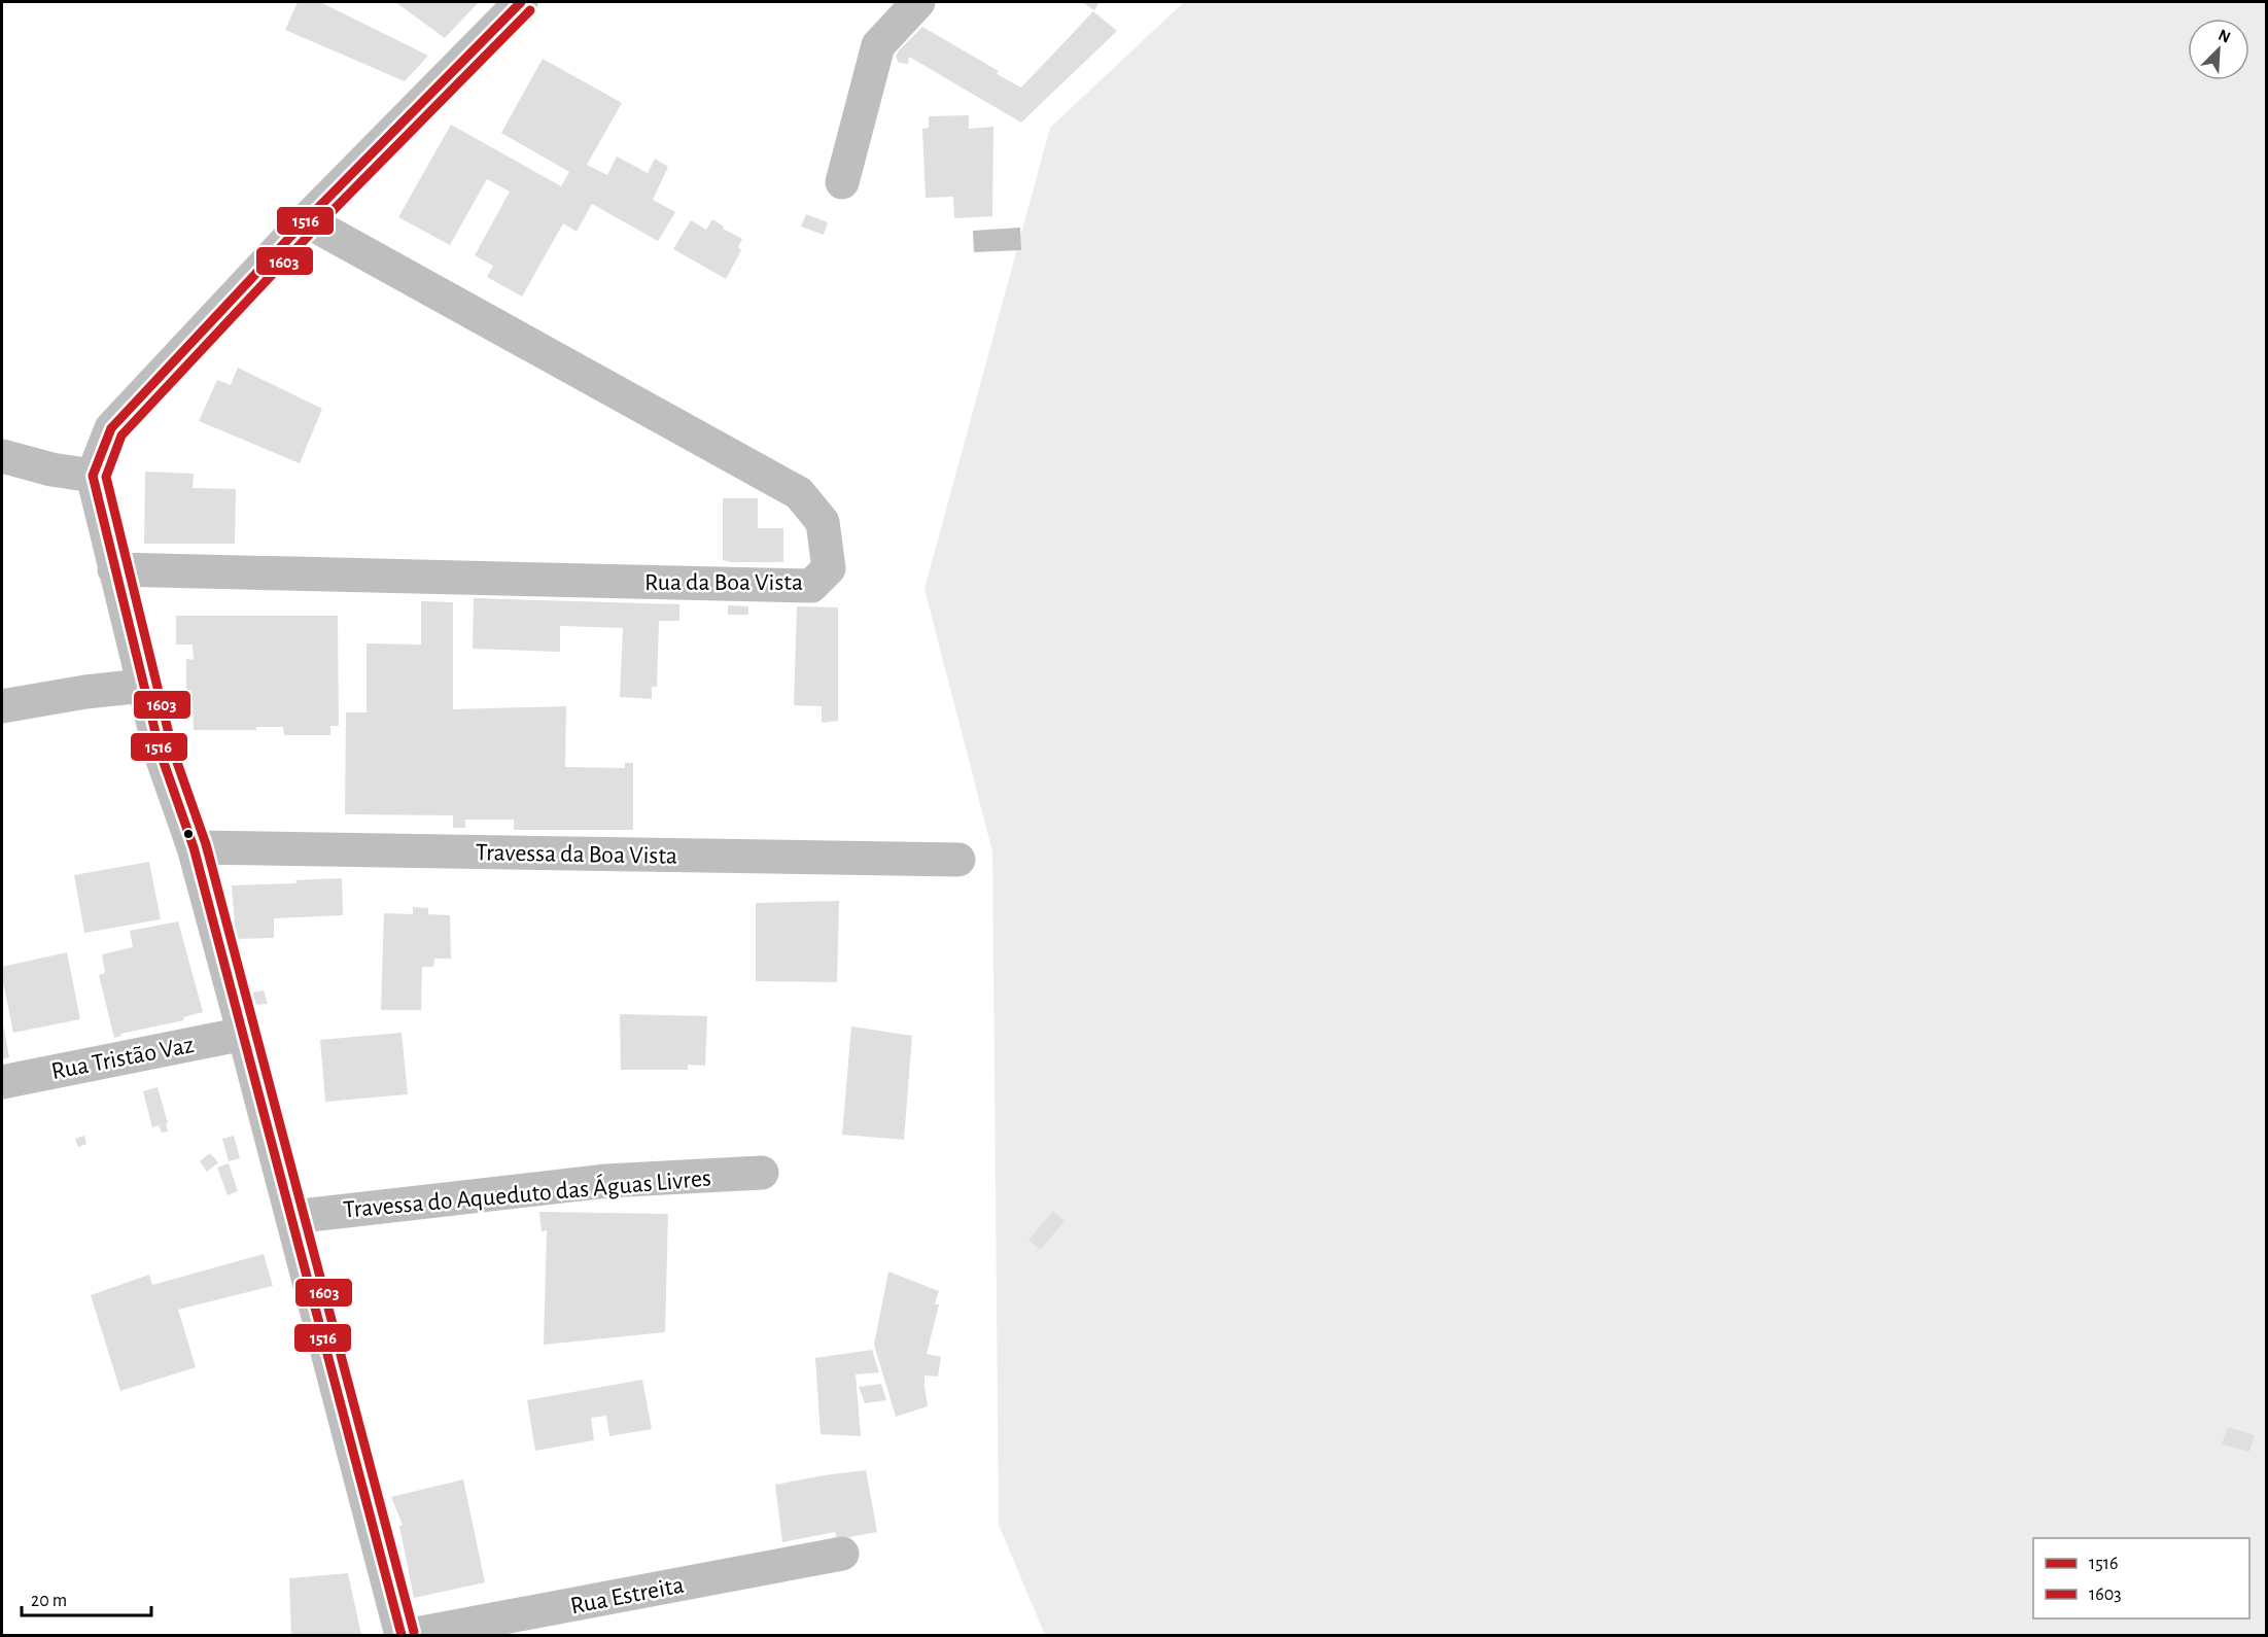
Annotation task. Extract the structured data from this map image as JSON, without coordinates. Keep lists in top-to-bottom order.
{
  "streets": {
    "street": [
      "Rua da Boa Vista",
      "Travessa da Boa Vista",
      "Rua Tristão Vaz",
      "Travessa do Aqueduto das Águas Livres",
      "Rua Estreita"
    ]
  },
  "lines": ["transit line 1516", "transit line 1603"],
  "legend": ["1516", "1603"],
  "scale_bar": "20 m",
  "north": "top right"
}
